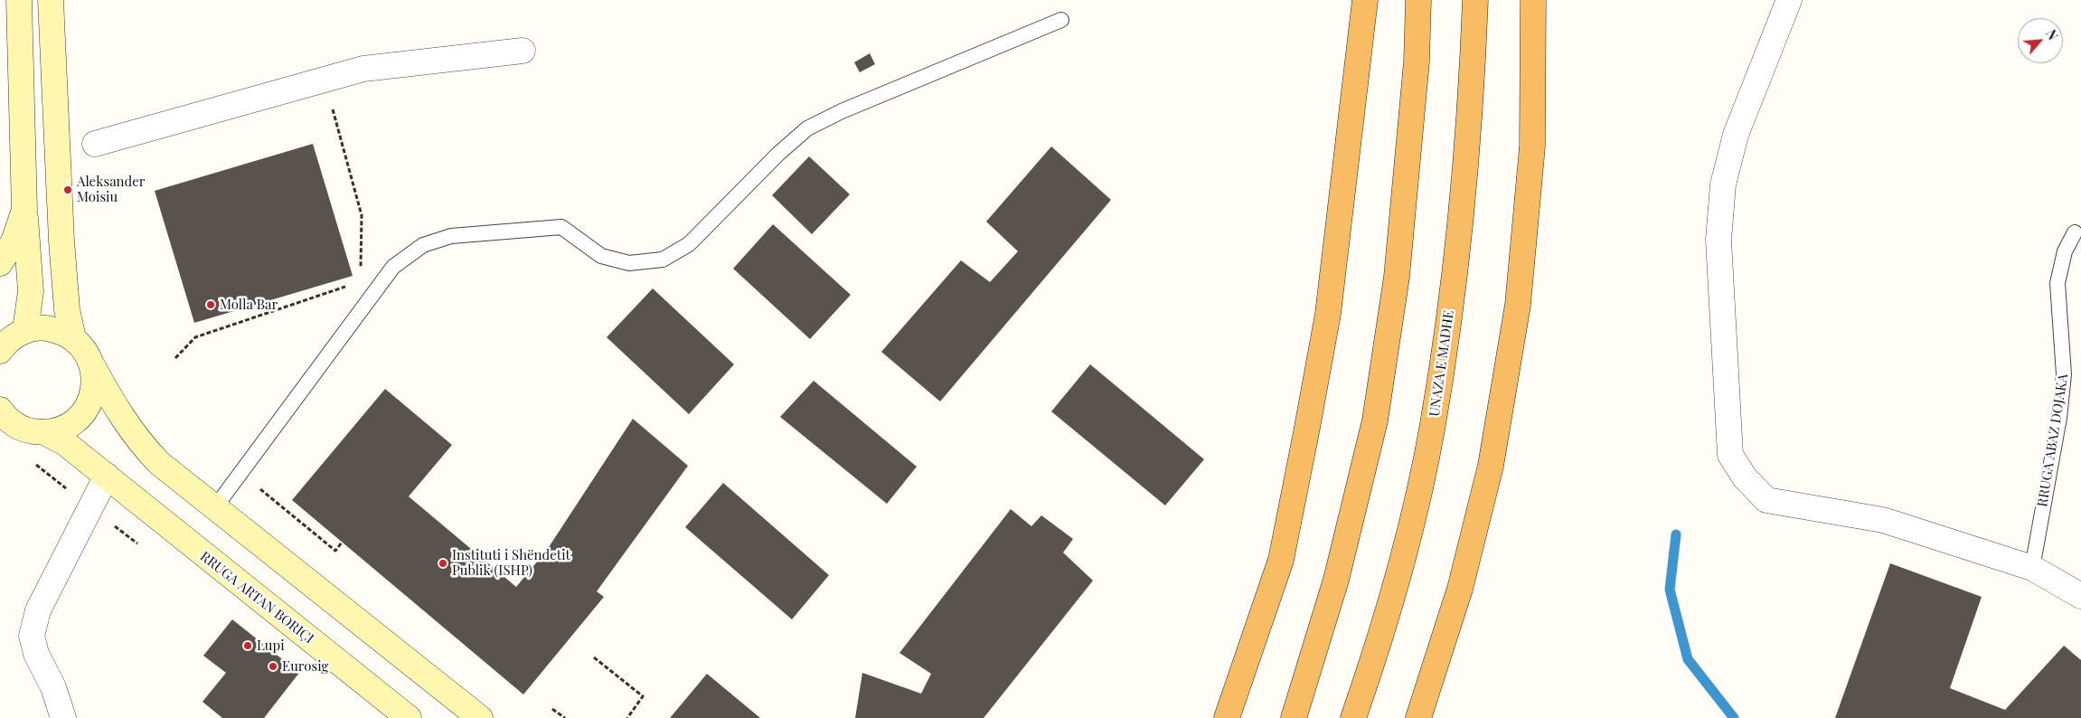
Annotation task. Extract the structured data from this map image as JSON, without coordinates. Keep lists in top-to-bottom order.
{
  "streets": {
    "highway": ["UNAZA E MADHE"],
    "main road": ["RRUGA ARTAN BORIÇI"],
    "lane": ["RRUGA ABAZ DOJAKA"]
  },
  "places": [
    "Aleksander Moisiu",
    "Molla Bar",
    "Instituti i Shëndetit Publik (ISHP)",
    "Lupi",
    "Eurosig"
  ],
  "north": "top right"
}
